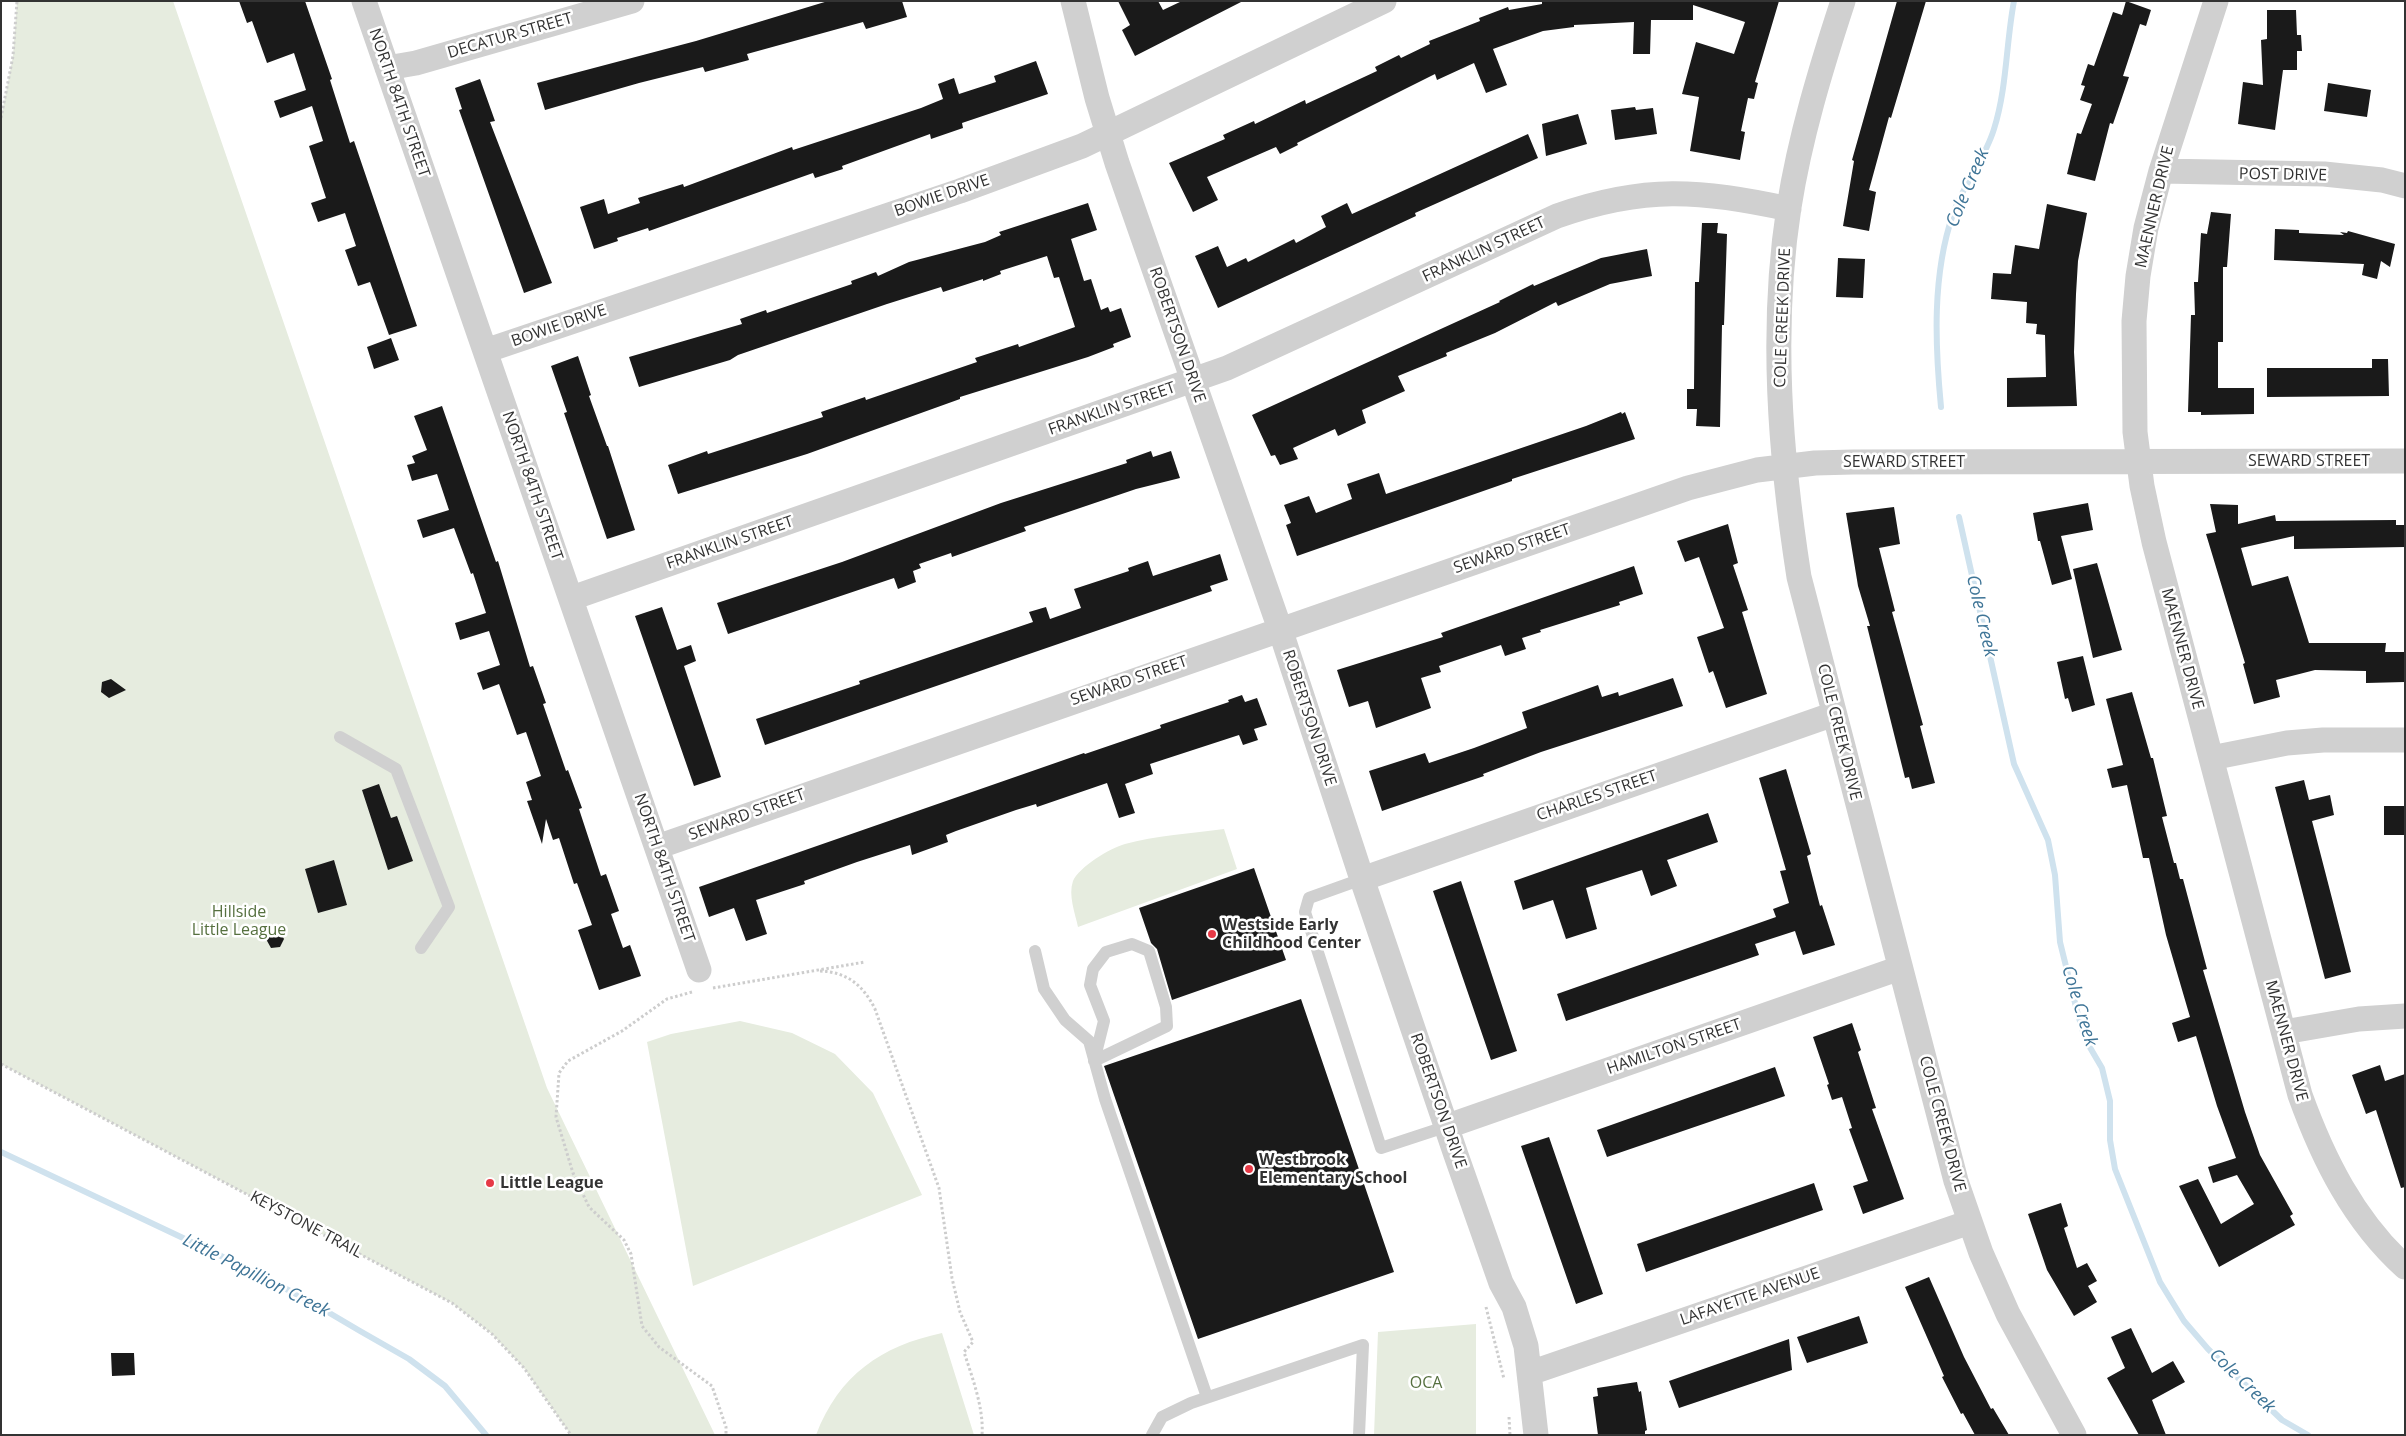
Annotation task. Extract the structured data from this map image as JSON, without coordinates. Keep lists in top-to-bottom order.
{
  "streets": {
    "street": [
      "DECATUR STREET",
      "NORTH 84TH STREET",
      "POST DRIVE",
      "BOWIE DRIVE",
      "MAENNER DRIVE",
      "FRANKLIN STREET",
      "COLE CREEK DRIVE",
      "ROBERTSON DRIVE",
      "SEWARD STREET",
      "CHARLES STREET",
      "HAMILTON STREET",
      "LAFAYETTE AVENUE"
    ],
    "path": ["KEYSTONE TRAIL"]
  },
  "crossings": [
    ["DECATUR STREET", "NORTH 84TH STREET"],
    ["NORTH 84TH STREET", "BOWIE DRIVE"],
    ["NORTH 84TH STREET", "FRANKLIN STREET"],
    ["NORTH 84TH STREET", "SEWARD STREET"],
    ["POST DRIVE", "MAENNER DRIVE"],
    ["BOWIE DRIVE", "ROBERTSON DRIVE"],
    ["MAENNER DRIVE", "SEWARD STREET"],
    ["FRANKLIN STREET", "COLE CREEK DRIVE"],
    ["FRANKLIN STREET", "ROBERTSON DRIVE"],
    ["COLE CREEK DRIVE", "SEWARD STREET"],
    ["COLE CREEK DRIVE", "CHARLES STREET"],
    ["COLE CREEK DRIVE", "HAMILTON STREET"],
    ["COLE CREEK DRIVE", "LAFAYETTE AVENUE"],
    ["ROBERTSON DRIVE", "SEWARD STREET"],
    ["ROBERTSON DRIVE", "CHARLES STREET"],
    ["ROBERTSON DRIVE", "HAMILTON STREET"],
    ["ROBERTSON DRIVE", "LAFAYETTE AVENUE"]
  ],
  "water": ["Cole Creek", "Little Papillion Creek"],
  "parks": ["Hillside Little League", "OCA"],
  "places": ["Westside Early Childhood Center", "Westbrook Elementary School", "Little League"]
}
